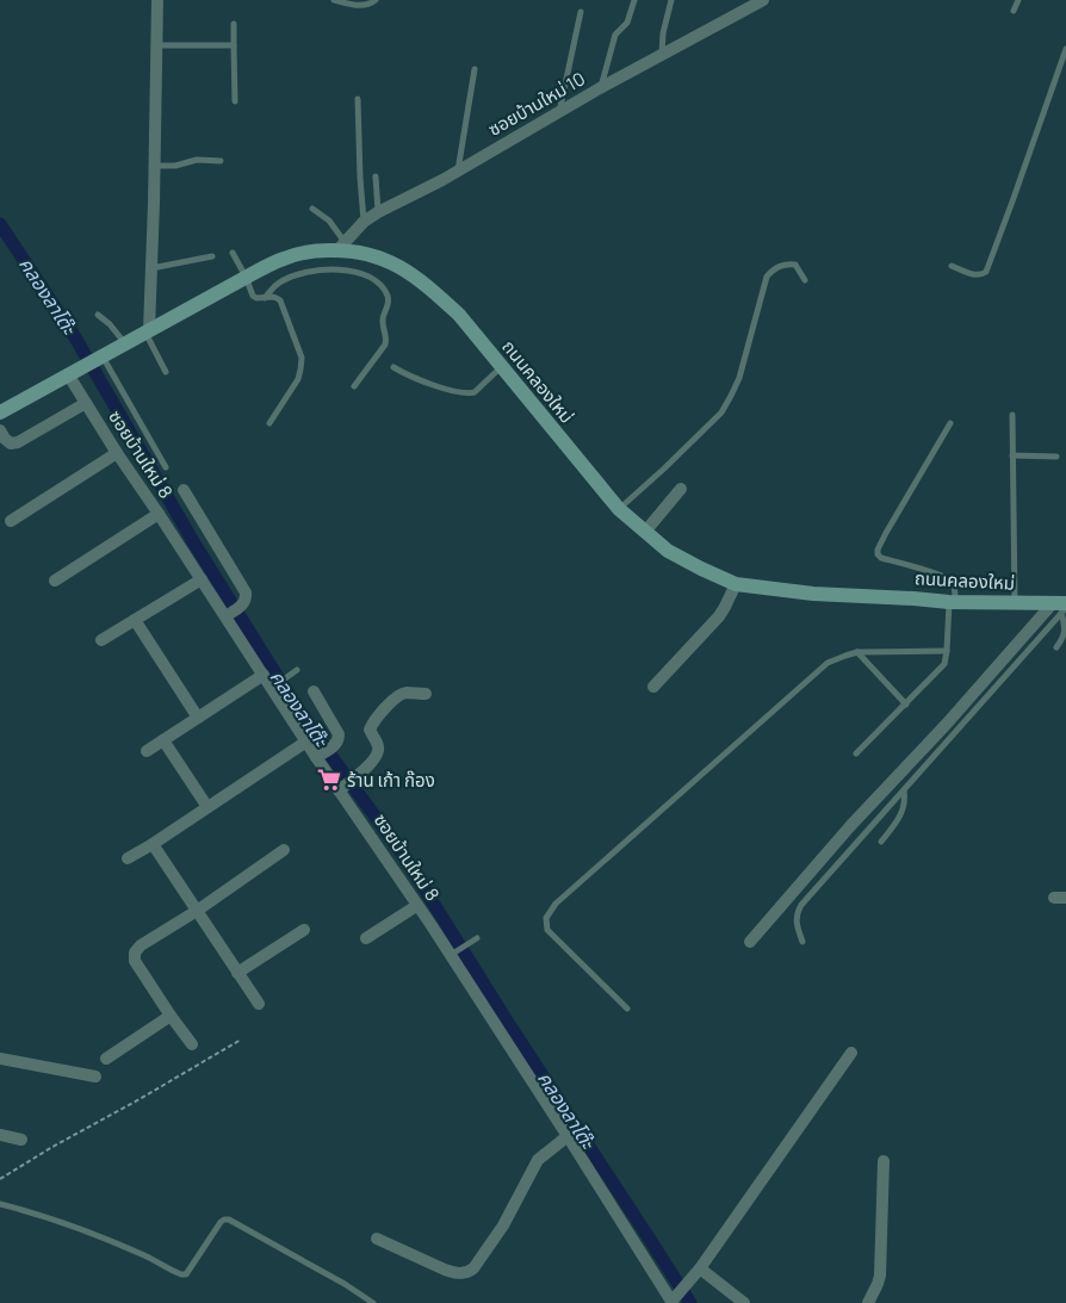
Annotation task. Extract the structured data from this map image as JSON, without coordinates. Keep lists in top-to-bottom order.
{
  "streets": {
    "street": ["ซอยบ้านใหม่ 10", "ถนนคลองใหม่", "ซอยบ้านใหม่ 8"]
  },
  "crossings": [
    ["ซอยบ้านใหม่ 10", "ถนนคลองใหม่"],
    ["ถนนคลองใหม่", "ซอยบ้านใหม่ 8"]
  ],
  "water": ["คลองลาโต๊ะ"],
  "places": {
    "supermarket": ["ร้าน เก้า ก๊อง"]
  }
}
